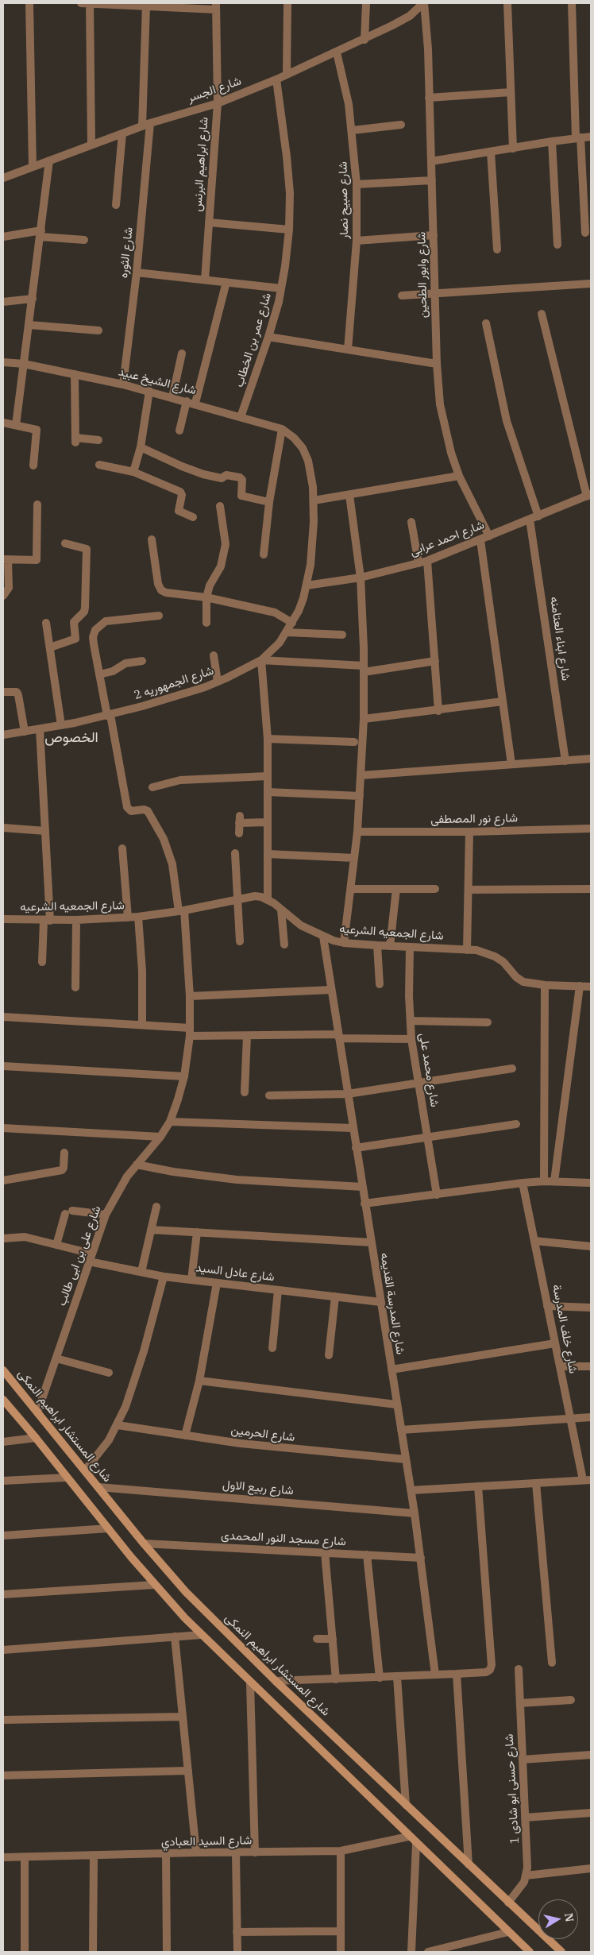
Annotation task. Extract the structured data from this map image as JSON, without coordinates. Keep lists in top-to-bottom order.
{
  "streets": {
    "main road": ["شارع المستشار ابراهيم النمكى"],
    "street": [
      "شارع الجسر",
      "شارع ابراهيم البرنس",
      "شارع صبيح نصار",
      "شارع الثوره",
      "شارع وابور الطحين",
      "شارع عمر بن الخطاب",
      "شارع الشيخ عبيد",
      "شارع احمد عرابى",
      "شارع ابناء العتامنه",
      "شارع الجمهوريه 2",
      "شارع نور المصطفى",
      "شارع الجمعيه الشرعيه",
      "شارع محمد على",
      "شارع على بن ابى طالب",
      "شارع عادل السيد",
      "شارع المدرسة القديمه",
      "شارع خلف المدرسة",
      "شارع الحرمين",
      "شارع ربيع الاول",
      "شارع مسجد النور المحمدى",
      "شارع حسنى ابو شادى 1",
      "شارع السيد العبادي"
    ]
  },
  "crossings": [
    ["شارع الجسر", "شارع ابراهيم البرنس"],
    ["شارع الجسر", "شارع صبيح نصار"],
    ["شارع الجسر", "شارع الثوره"],
    ["شارع الجسر", "شارع وابور الطحين"],
    ["شارع الجسر", "شارع عمر بن الخطاب"],
    ["شارع الثوره", "شارع الشيخ عبيد"],
    ["شارع وابور الطحين", "شارع احمد عرابى"],
    ["شارع عمر بن الخطاب", "شارع الشيخ عبيد"],
    ["شارع الشيخ عبيد", "شارع الجمهوريه 2"],
    ["شارع احمد عرابى", "شارع ابناء العتامنه"],
    ["شارع احمد عرابى", "شارع الجمهوريه 2"],
    ["شارع الجمهوريه 2", "شارع على بن ابى طالب"],
    ["شارع الجمعيه الشرعيه", "شارع محمد على"],
    ["شارع الجمعيه الشرعيه", "شارع على بن ابى طالب"],
    ["شارع الجمعيه الشرعيه", "شارع المدرسة القديمه"],
    ["شارع على بن ابى طالب", "شارع عادل السيد"],
    ["شارع على بن ابى طالب", "شارع المستشار ابراهيم النمكى"],
    ["شارع عادل السيد", "شارع المدرسة القديمه"],
    ["شارع المدرسة القديمه", "شارع الحرمين"],
    ["شارع المدرسة القديمه", "شارع ربيع الاول"],
    ["شارع المدرسة القديمه", "شارع مسجد النور المحمدى"],
    ["شارع المستشار ابراهيم النمكى", "شارع ربيع الاول"],
    ["شارع المستشار ابراهيم النمكى", "شارع مسجد النور المحمدى"],
    ["شارع المستشار ابراهيم النمكى", "شارع حسنى ابو شادى 1"]
  ],
  "districts": ["الخصوص"],
  "north": "right"
}
